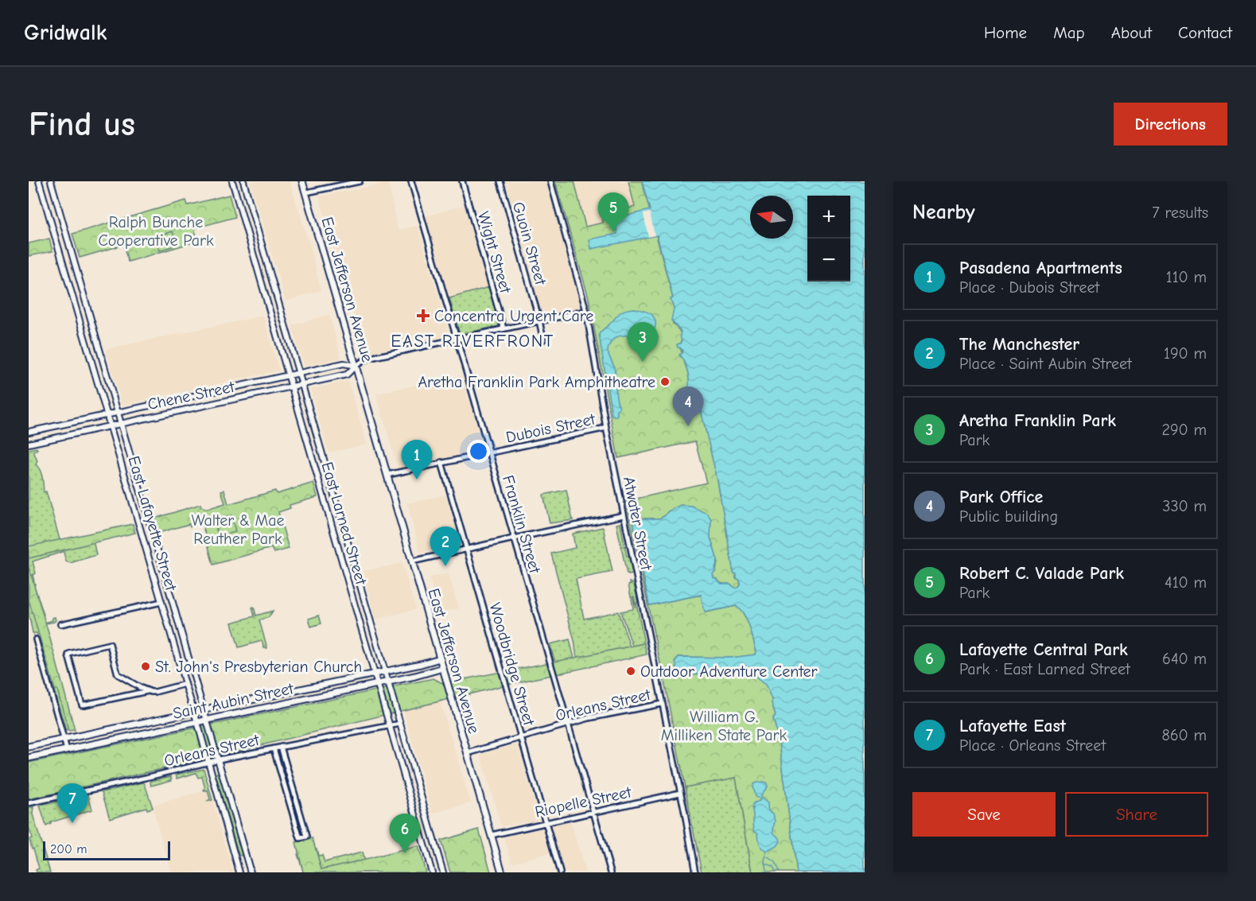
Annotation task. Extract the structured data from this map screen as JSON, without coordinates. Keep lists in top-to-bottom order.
{
  "streets": {
    "main road": ["East Jefferson Avenue", "Saint Aubin Street"],
    "street": [
      "Guoin Street",
      "Wight Street",
      "Chene Street",
      "Dubois Street",
      "East Lafayette Street",
      "East Larned Street",
      "Atwater Street",
      "Franklin Street",
      "Woodbridge Street",
      "Orleans Street",
      "Riopelle Street"
    ]
  },
  "crossings": [
    ["Guoin Street", "Chene Street"],
    ["Wight Street", "Chene Street"],
    ["East Jefferson Avenue", "Chene Street"],
    ["East Jefferson Avenue", "Dubois Street"],
    ["East Jefferson Avenue", "Saint Aubin Street"],
    ["East Jefferson Avenue", "Orleans Street"],
    ["East Jefferson Avenue", "Riopelle Street"],
    ["Chene Street", "East Lafayette Street"],
    ["Chene Street", "East Larned Street"],
    ["Chene Street", "Atwater Street"],
    ["Chene Street", "Franklin Street"],
    ["Dubois Street", "Atwater Street"],
    ["Dubois Street", "Franklin Street"],
    ["Dubois Street", "Woodbridge Street"],
    ["East Lafayette Street", "Saint Aubin Street"],
    ["East Lafayette Street", "Orleans Street"],
    ["East Larned Street", "Saint Aubin Street"],
    ["East Larned Street", "Orleans Street"],
    ["Atwater Street", "Orleans Street"],
    ["Atwater Street", "Riopelle Street"],
    ["Franklin Street", "Orleans Street"],
    ["Franklin Street", "Riopelle Street"],
    ["Woodbridge Street", "Orleans Street"],
    ["Woodbridge Street", "Riopelle Street"]
  ],
  "districts": ["EAST RIVERFRONT"],
  "parks": ["Ralph Bunche Cooperative Park", "Walter & Mae Reuther Park", "William G. Milliken State Park"],
  "places": {
    "health": ["Concentra Urgent Care"],
    "other": ["Aretha Franklin Park Amphitheatre", "St. John's Presbyterian Church", "Outdoor Adventure Center"]
  },
  "scale_bar": "200 m",
  "north": "left",
  "page": {
    "header": "Gridwalk",
    "nav": [
      "Home",
      "Map",
      "About",
      "Contact"
    ],
    "buttons": [
      "Directions",
      ["Save", "Share"]
    ],
    "title": "Find us",
    "heading": ["Nearby", "7 results"],
    "pins": [
      "5",
      "3",
      "4",
      "1",
      "2",
      "7",
      "6"
    ],
    "map_buttons": ["+", "−"],
    "list": [
      {
        "mark": "1",
        "name": "Pasadena Apartments",
        "note": "Place · Dubois Street",
        "value": "110 m"
      },
      {
        "mark": "2",
        "name": "The Manchester",
        "note": "Place · Saint Aubin Street",
        "value": "190 m"
      },
      {
        "mark": "3",
        "name": "Aretha Franklin Park",
        "note": "Park",
        "value": "290 m"
      },
      {
        "mark": "4",
        "name": "Park Office",
        "note": "Public building",
        "value": "330 m"
      },
      {
        "mark": "5",
        "name": "Robert C. Valade Park",
        "note": "Park",
        "value": "410 m"
      },
      {
        "mark": "6",
        "name": "Lafayette Central Park",
        "note": "Park · East Larned Street",
        "value": "640 m"
      },
      {
        "mark": "7",
        "name": "Lafayette East",
        "note": "Place · Orleans Street",
        "value": "860 m"
      }
    ],
    "scale": "200 m"
  }
}
